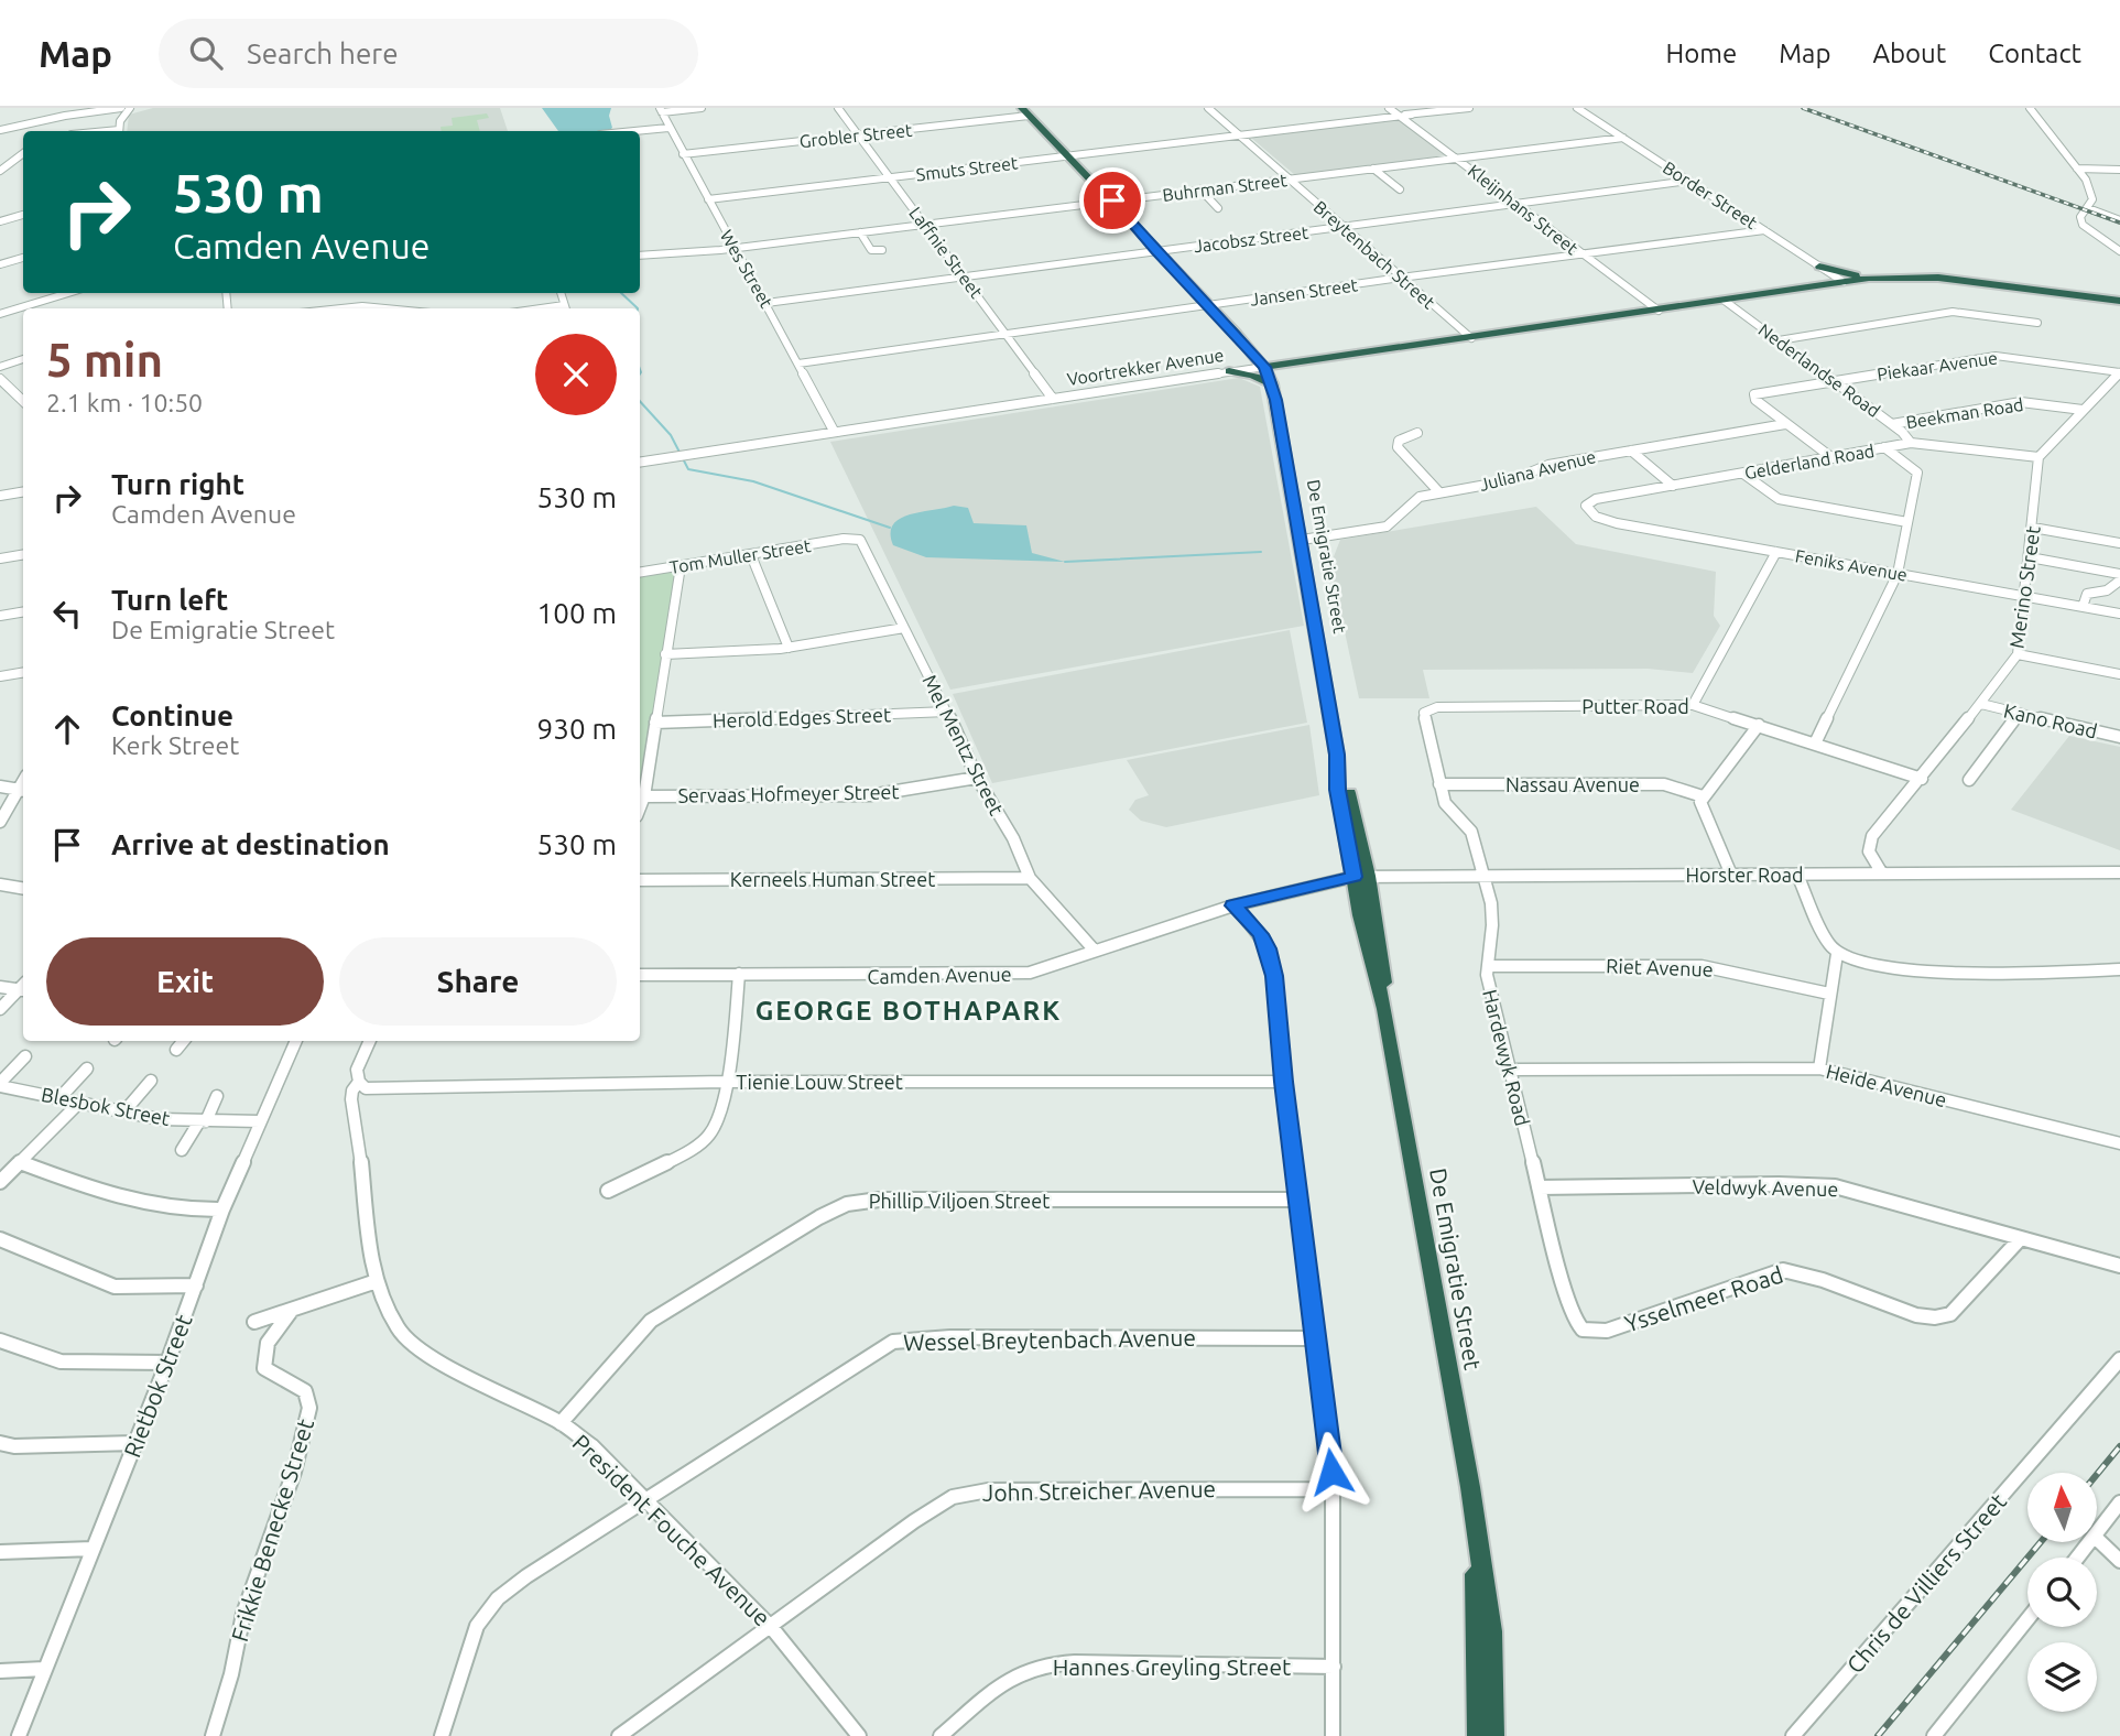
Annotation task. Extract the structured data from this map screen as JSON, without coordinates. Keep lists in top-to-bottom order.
{
  "streets": {
    "highway": ["Voortrekker Avenue", "De Emigratie Street"],
    "street": [
      "Grobler Street",
      "Smuts Street",
      "Buhrman Street",
      "Border Street",
      "Kleijnhans Street",
      "Jacobsz Street",
      "Laffnie Street",
      "Breytenbach Street",
      "Wes Street",
      "Jansen Street",
      "Piekaar Avenue",
      "Nederlandse Road",
      "Beekman Road",
      "Gelderland Road",
      "Juliana Avenue",
      "Tom Muller Street",
      "Feniks Avenue",
      "Merino Street",
      "Putter Road",
      "Herold Edges Street",
      "Kano Road",
      "Mel Mentz Street",
      "Nassau Avenue",
      "Servaas Hofmeyer Street",
      "Horster Road",
      "Kerneels Human Street",
      "Riet Avenue",
      "Camden Avenue",
      "Hardewyk Road",
      "Tienie Louw Street",
      "Heide Avenue",
      "Blesbok Street",
      "Veldwyk Avenue",
      "Phillip Viljoen Street",
      "Ysselmeer Road",
      "Wessel Breytenbach Avenue",
      "Rietbok Street",
      "John Streicher Avenue",
      "Frikkie Benecke Street",
      "President Fouche Avenue",
      "Chris de Villiers Street",
      "Hannes Greyling Street"
    ]
  },
  "crossings": [
    ["Grobler Street", "Laffnie Street"],
    ["Grobler Street", "Wes Street"],
    ["Grobler Street", "De Emigratie Street"],
    ["Smuts Street", "Kleijnhans Street"],
    ["Smuts Street", "Laffnie Street"],
    ["Smuts Street", "Breytenbach Street"],
    ["Smuts Street", "Wes Street"],
    ["Smuts Street", "De Emigratie Street"],
    ["Buhrman Street", "Border Street"],
    ["Buhrman Street", "Kleijnhans Street"],
    ["Buhrman Street", "Laffnie Street"],
    ["Buhrman Street", "Breytenbach Street"],
    ["Buhrman Street", "Wes Street"],
    ["Buhrman Street", "De Emigratie Street"],
    ["Border Street", "Jacobsz Street"],
    ["Border Street", "Jansen Street"],
    ["Border Street", "Voortrekker Avenue"],
    ["Kleijnhans Street", "Jacobsz Street"],
    ["Kleijnhans Street", "Jansen Street"],
    ["Kleijnhans Street", "Voortrekker Avenue"],
    ["Jacobsz Street", "Laffnie Street"],
    ["Jacobsz Street", "Breytenbach Street"],
    ["Jacobsz Street", "Wes Street"],
    ["Jacobsz Street", "De Emigratie Street"],
    ["Laffnie Street", "Jansen Street"],
    ["Laffnie Street", "Voortrekker Avenue"],
    ["Breytenbach Street", "Jansen Street"],
    ["Breytenbach Street", "Voortrekker Avenue"],
    ["Wes Street", "Jansen Street"],
    ["Wes Street", "Voortrekker Avenue"],
    ["Jansen Street", "De Emigratie Street"],
    ["Piekaar Avenue", "Nederlandse Road"],
    ["Piekaar Avenue", "Juliana Avenue"],
    ["Voortrekker Avenue", "Nederlandse Road"],
    ["Voortrekker Avenue", "De Emigratie Street"],
    ["Nederlandse Road", "Beekman Road"],
    ["Nederlandse Road", "Gelderland Road"],
    ["Gelderland Road", "Feniks Avenue"],
    ["Gelderland Road", "Merino Street"],
    ["Juliana Avenue", "De Emigratie Street"],
    ["Tom Muller Street", "Mel Mentz Street"],
    ["De Emigratie Street", "Horster Road"],
    ["De Emigratie Street", "Camden Avenue"],
    ["Feniks Avenue", "Merino Street"],
    ["Merino Street", "Putter Road"],
    ["Merino Street", "Kano Road"],
    ["Merino Street", "Horster Road"],
    ["Putter Road", "Hardewyk Road"],
    ["Herold Edges Street", "Mel Mentz Street"],
    ["Mel Mentz Street", "Servaas Hofmeyer Street"],
    ["Mel Mentz Street", "Kerneels Human Street"],
    ["Mel Mentz Street", "Camden Avenue"],
    ["Nassau Avenue", "Hardewyk Road"],
    ["Horster Road", "Camden Avenue"],
    ["Horster Road", "Hardewyk Road"],
    ["Riet Avenue", "Hardewyk Road"],
    ["Hardewyk Road", "Heide Avenue"],
    ["Hardewyk Road", "Veldwyk Avenue"],
    ["Hardewyk Road", "Ysselmeer Road"],
    ["Tienie Louw Street", "President Fouche Avenue"],
    ["Blesbok Street", "Rietbok Street"],
    ["Veldwyk Avenue", "Ysselmeer Road"],
    ["Phillip Viljoen Street", "President Fouche Avenue"],
    ["Wessel Breytenbach Avenue", "President Fouche Avenue"],
    ["John Streicher Avenue", "President Fouche Avenue"]
  ],
  "districts": ["GEORGE BOTHAPARK"],
  "north": "top",
  "page": {
    "header": "Map",
    "search": "Search here",
    "nav": [
      "Home",
      "Map",
      "About",
      "Contact"
    ],
    "turn": ["530 m", "Camden Avenue"],
    "heading": ["5 min", "2.1 km · 10:50"],
    "list": [
      {
        "name": "Turn right",
        "note": "Camden Avenue",
        "value": "530 m"
      },
      {
        "name": "Turn left",
        "note": "De Emigratie Street",
        "value": "100 m"
      },
      {
        "name": "Continue",
        "note": "Kerk Street",
        "value": "930 m"
      },
      {
        "name": "Arrive at destination",
        "value": "530 m"
      }
    ],
    "buttons": ["Exit", "Share"]
  }
}
